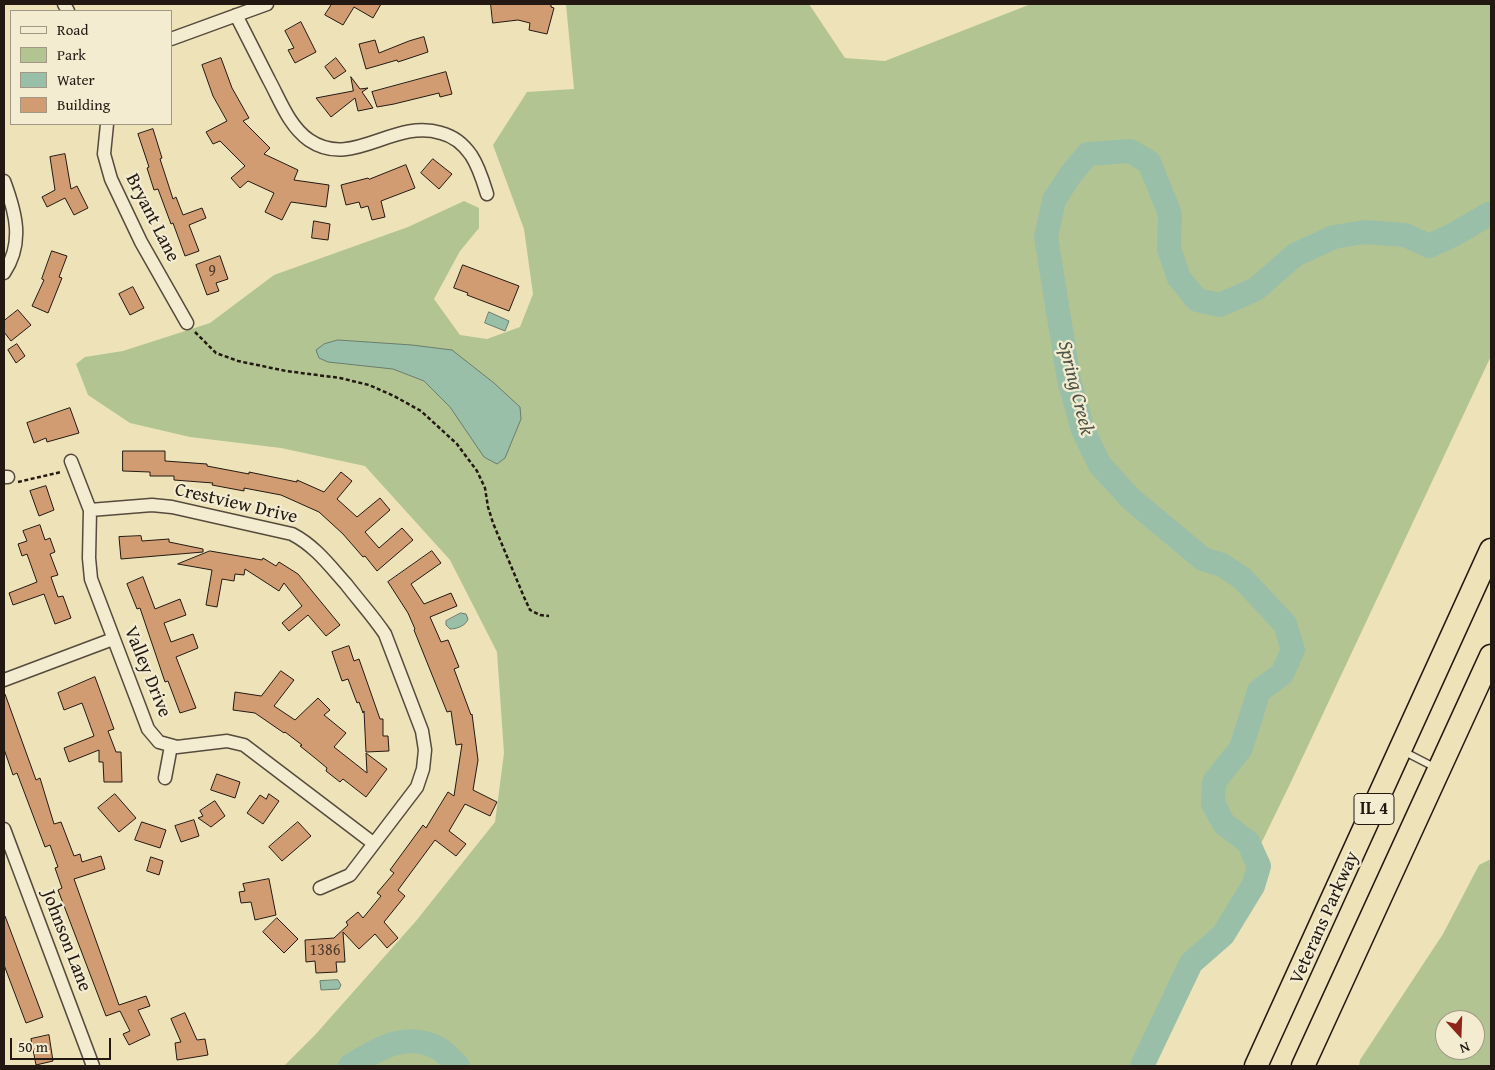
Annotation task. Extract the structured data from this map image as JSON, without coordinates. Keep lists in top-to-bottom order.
{
  "streets": {
    "highway": ["IL 4", "Veterans Parkway"],
    "street": [
      "Bryant Lane",
      "Crestview Drive",
      "Valley Drive",
      "Johnson Lane"
    ]
  },
  "crossings": [
    ["Crestview Drive", "Valley Drive"]
  ],
  "water": ["Spring Creek"],
  "house_numbers": ["9", "1386"],
  "legend": [
    "Road",
    "Park",
    "Water",
    "Building"
  ],
  "scale_bar": "50 m",
  "north": "bottom"
}
